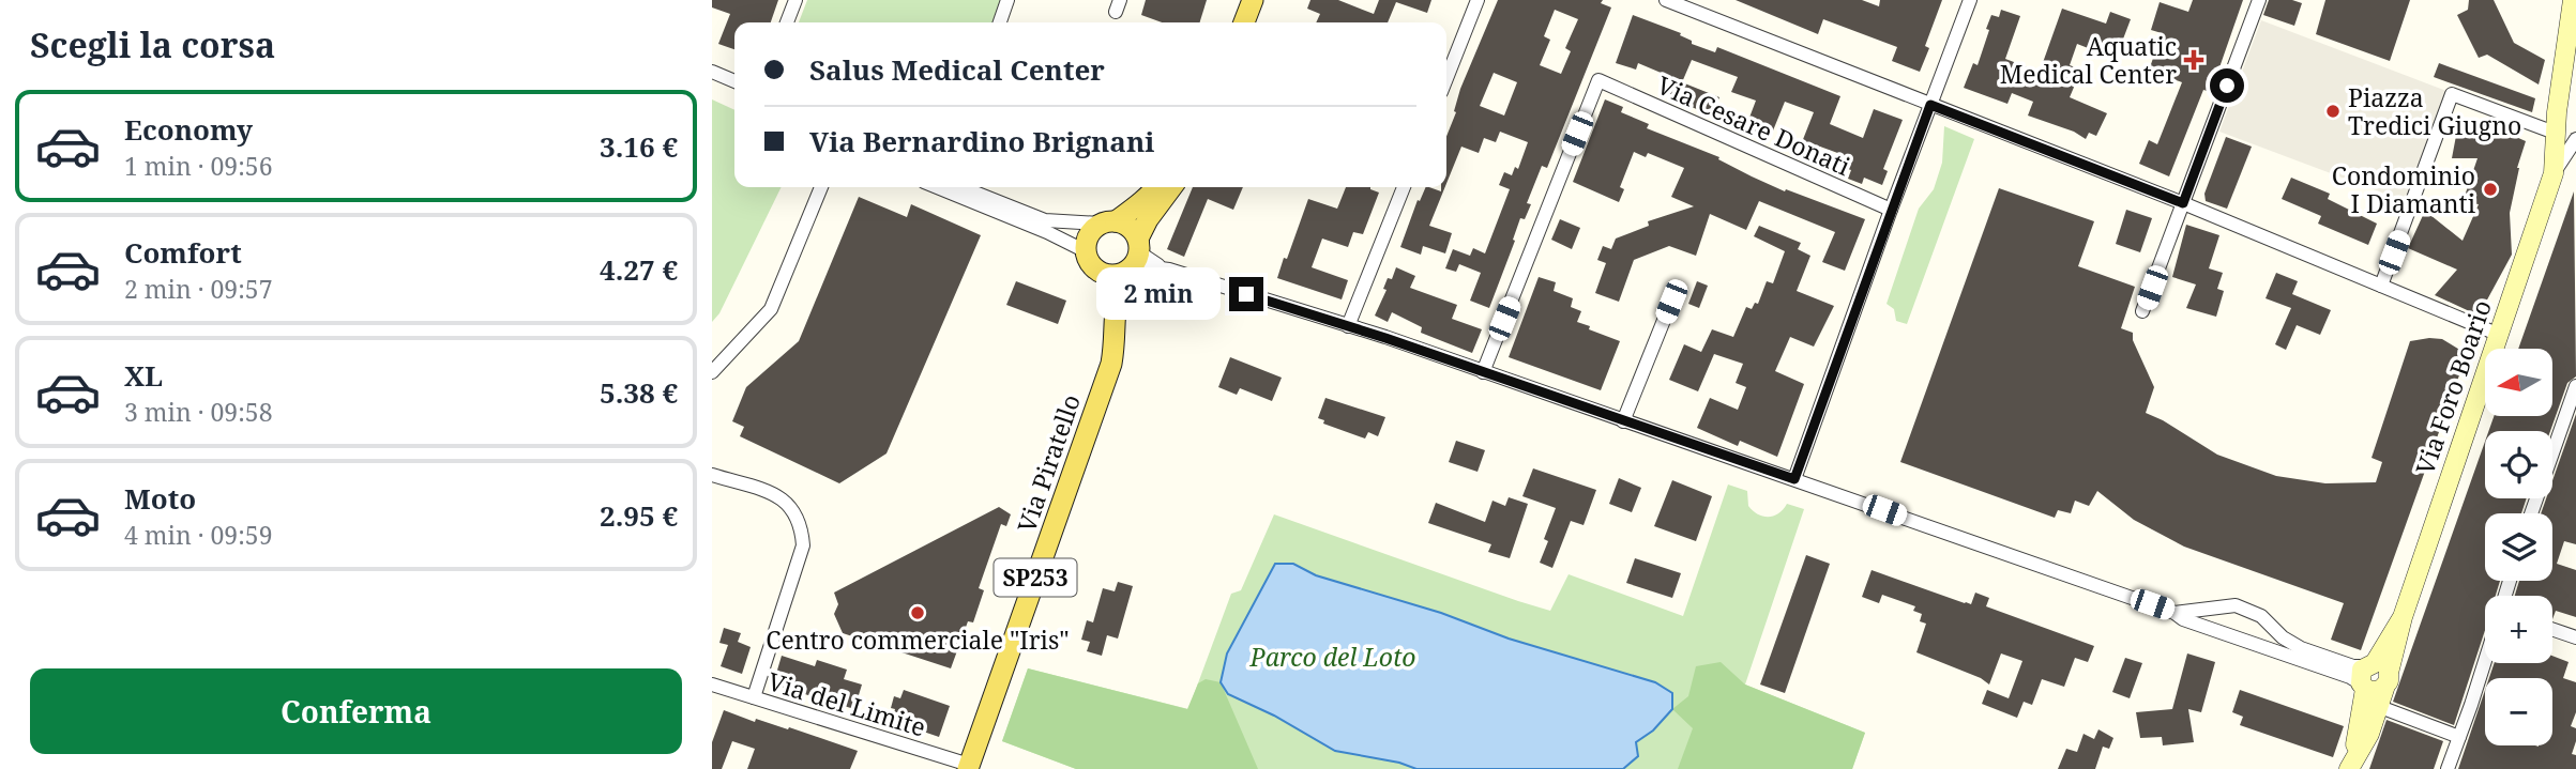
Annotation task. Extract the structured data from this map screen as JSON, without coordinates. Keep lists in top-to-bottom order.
{
  "streets": {
    "main road": ["Via Piratello", "SP253"],
    "street": ["Via Cesare Donati", "Via Foro Boario", "Via del Limite"]
  },
  "crossings": [
    ["Via Piratello", "Via del Limite"]
  ],
  "parks": ["Parco del Loto"],
  "places": {
    "health": ["Aquatic Medical Center"],
    "other": ["Piazza Tredici Giugno", "Condominio I Diamanti", "Centro commerciale \"Iris\""]
  },
  "north": "left",
  "page": {
    "heading": "Scegli la corsa",
    "banner": ["Salus Medical Center", "Via Bernardino Brignani"],
    "list": [
      {
        "name": "Economy",
        "note": "1 min · 09:56",
        "value": "3.16 €"
      },
      {
        "name": "Comfort",
        "note": "2 min · 09:57",
        "value": "4.27 €"
      },
      {
        "name": "XL",
        "note": "3 min · 09:58",
        "value": "5.38 €"
      },
      {
        "name": "Moto",
        "note": "4 min · 09:59",
        "value": "2.95 €"
      }
    ],
    "bubble": "2 min",
    "map_buttons": ["+", "−"],
    "buttons": "Conferma"
  }
}
